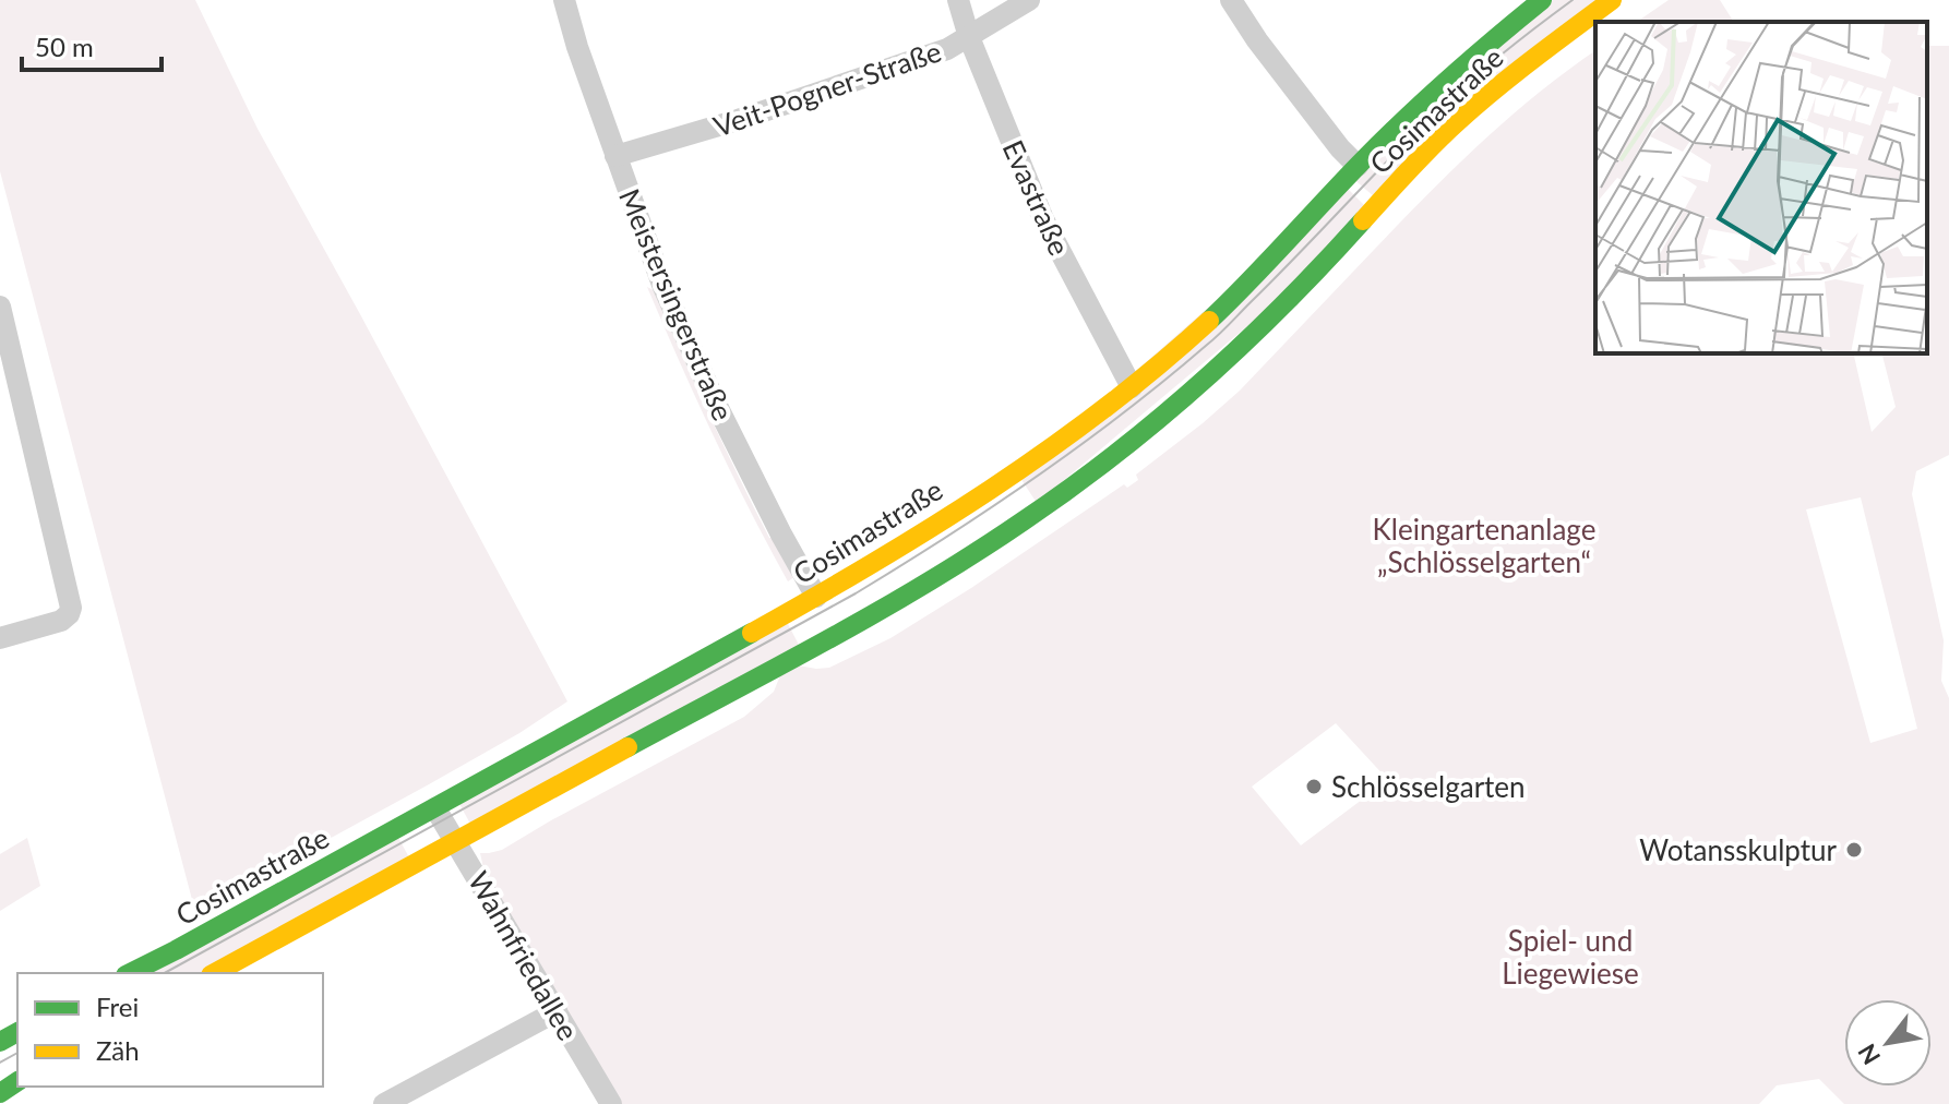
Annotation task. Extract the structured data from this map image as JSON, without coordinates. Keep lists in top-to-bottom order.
{
  "streets": {
    "main road": ["Cosimastraße"],
    "street": [
      "Veit-Pogner-Straße",
      "Evastraße",
      "Meistersingerstraße",
      "Wahnfriedallee"
    ]
  },
  "crossings": [
    ["Veit-Pogner-Straße", "Evastraße"],
    ["Veit-Pogner-Straße", "Meistersingerstraße"],
    ["Cosimastraße", "Evastraße"],
    ["Cosimastraße", "Meistersingerstraße"],
    ["Cosimastraße", "Wahnfriedallee"]
  ],
  "parks": ["Kleingartenanlage „Schlösselgarten“", "Spiel- und Liegewiese"],
  "places": ["Schlösselgarten", "Wotansskulptur"],
  "legend": ["Frei", "Zäh"],
  "scale_bar": "50 m",
  "north": "bottom left"
}
